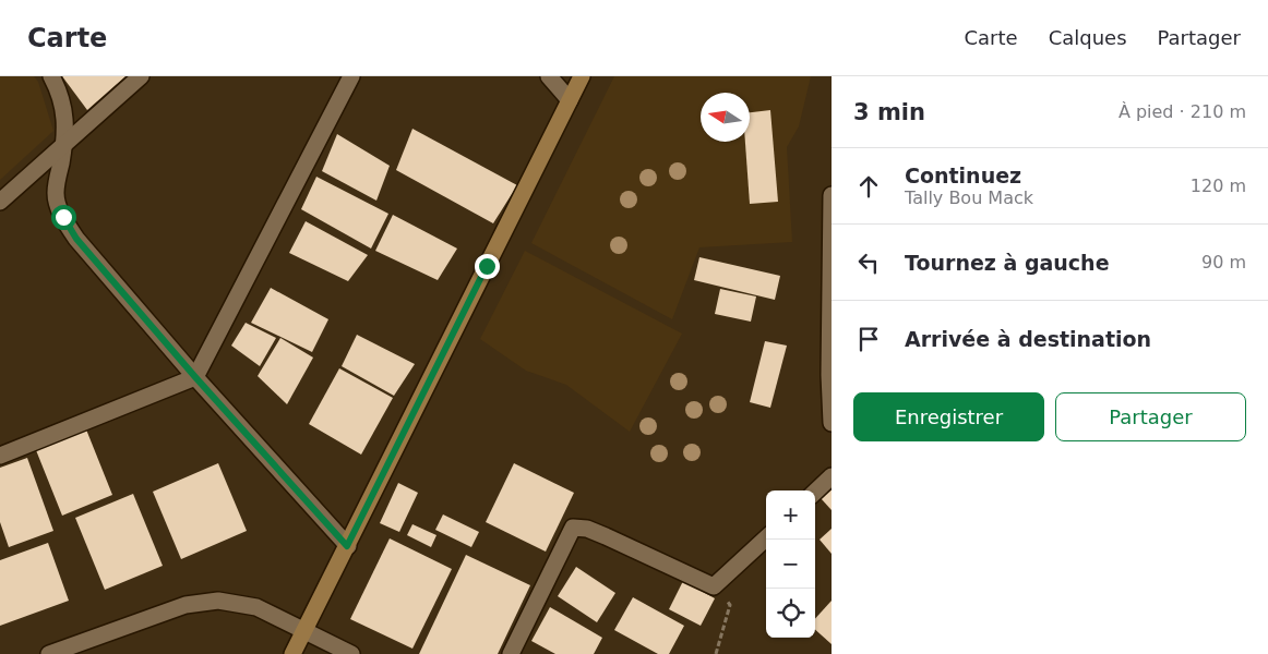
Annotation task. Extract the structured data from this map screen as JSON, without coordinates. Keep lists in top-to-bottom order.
{
  "north": "left",
  "page": {
    "header": "Carte",
    "nav": ["Carte", "Calques", "Partager"],
    "heading": ["3 min", "À pied · 210 m"],
    "list": [
      ["Continuez", "Tally Bou Mack", "120 m"],
      ["Tournez à gauche", "90 m"],
      "Arrivée à destination"
    ],
    "buttons": ["Enregistrer", "Partager"],
    "map_buttons": ["+", "−"]
  }
}
